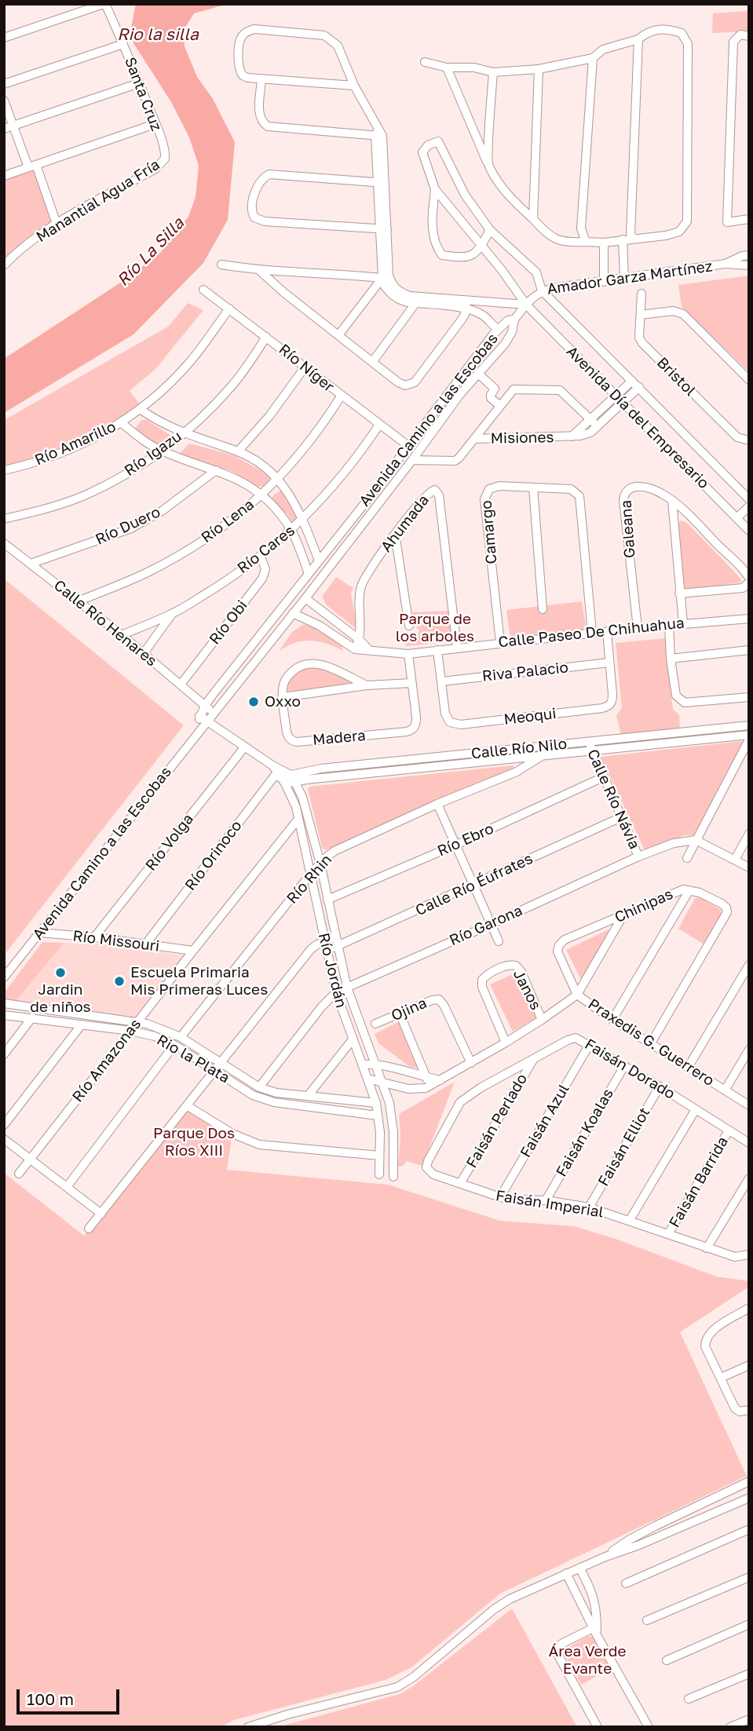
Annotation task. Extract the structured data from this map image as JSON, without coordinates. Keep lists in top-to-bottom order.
{
  "streets": {
    "street": [
      "Santa Cruz",
      "Manantial Agua Fría",
      "Amador Garza Martínez",
      "Río Níger",
      "Bristol",
      "Avenida Día del Empresario",
      "Avenida Camino a las Escobas",
      "Misiones",
      "Río Amarillo",
      "Río Igazu",
      "Río Lena",
      "Ahumada",
      "Río Duero",
      "Galeana",
      "Camargo",
      "Río Cares",
      "Río Obi",
      "Calle Río Henares",
      "Calle Paseo De Chihuahua",
      "Riva Palacio",
      "Meoqui",
      "Madera",
      "Calle Río Nilo",
      "Calle Río Návia",
      "Río Ebro",
      "Río Volga",
      "Río Orinoco",
      "Río Rhin",
      "Calle Río Éufrates",
      "Chinipas",
      "Río Garona",
      "Río Missouri",
      "Río Jordán",
      "Janos",
      "Ojina",
      "Praxedis G. Guerrero",
      "Rio la Plata",
      "Río Amazonas",
      "Faisán Dorado",
      "Faisán Perlado",
      "Faisán Azul",
      "Faisán Koalas",
      "Faisán Elliot",
      "Faisán Barrida",
      "Faisán Imperial"
    ]
  },
  "crossings": [
    ["Santa Cruz", "Manantial Agua Fría"],
    ["Amador Garza Martínez", "Avenida Día del Empresario"],
    ["Amador Garza Martínez", "Avenida Camino a las Escobas"],
    ["Río Níger", "Avenida Camino a las Escobas"],
    ["Río Níger", "Río Amarillo"],
    ["Río Níger", "Río Igazu"],
    ["Río Níger", "Río Lena"],
    ["Río Níger", "Río Cares"],
    ["Avenida Día del Empresario", "Misiones"],
    ["Avenida Camino a las Escobas", "Calle Río Henares"],
    ["Avenida Camino a las Escobas", "Río Missouri"],
    ["Río Lena", "Calle Río Henares"],
    ["Ahumada", "Calle Paseo De Chihuahua"],
    ["Río Duero", "Calle Río Henares"],
    ["Galeana", "Calle Paseo De Chihuahua"],
    ["Camargo", "Calle Paseo De Chihuahua"],
    ["Río Cares", "Río Obi"],
    ["Río Cares", "Calle Río Henares"],
    ["Río Obi", "Calle Río Henares"],
    ["Calle Paseo De Chihuahua", "Meoqui"],
    ["Calle Paseo De Chihuahua", "Madera"],
    ["Riva Palacio", "Meoqui"],
    ["Calle Río Nilo", "Calle Río Návia"],
    ["Calle Río Nilo", "Río Orinoco"],
    ["Calle Río Nilo", "Río Rhin"],
    ["Calle Río Nilo", "Río Jordán"],
    ["Calle Río Návia", "Río Ebro"],
    ["Calle Río Návia", "Calle Río Éufrates"],
    ["Calle Río Návia", "Río Garona"],
    ["Río Volga", "Río Missouri"],
    ["Río Orinoco", "Río Missouri"],
    ["Río Orinoco", "Río Jordán"],
    ["Río Rhin", "Río Jordán"],
    ["Río Rhin", "Rio la Plata"],
    ["Calle Río Éufrates", "Río Jordán"],
    ["Chinipas", "Praxedis G. Guerrero"],
    ["Río Garona", "Río Jordán"],
    ["Río Garona", "Rio la Plata"],
    ["Río Missouri", "Río Amazonas"],
    ["Río Jordán", "Praxedis G. Guerrero"],
    ["Río Jordán", "Rio la Plata"],
    ["Río Jordán", "Río Amazonas"],
    ["Janos", "Praxedis G. Guerrero"],
    ["Ojina", "Praxedis G. Guerrero"],
    ["Rio la Plata", "Río Amazonas"],
    ["Faisán Dorado", "Faisán Perlado"],
    ["Faisán Dorado", "Faisán Azul"],
    ["Faisán Dorado", "Faisán Koalas"],
    ["Faisán Dorado", "Faisán Elliot"],
    ["Faisán Dorado", "Faisán Barrida"],
    ["Faisán Dorado", "Faisán Imperial"],
    ["Faisán Perlado", "Faisán Imperial"],
    ["Faisán Azul", "Faisán Imperial"],
    ["Faisán Koalas", "Faisán Imperial"],
    ["Faisán Elliot", "Faisán Imperial"],
    ["Faisán Barrida", "Faisán Imperial"]
  ],
  "water": ["Rio la silla", "Río La Silla"],
  "parks": ["Parque de los arboles", "Parque Dos Ríos XIII", "Área Verde Evante"],
  "places": ["Oxxo", "Jardin de niños", "Escuela Primaria Mis Primeras Luces"],
  "scale_bar": "100 m"
}
